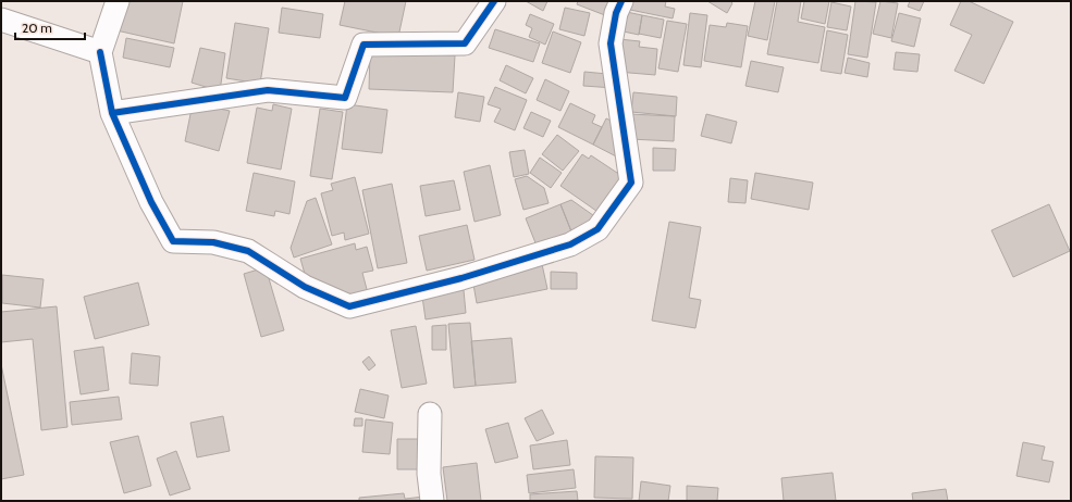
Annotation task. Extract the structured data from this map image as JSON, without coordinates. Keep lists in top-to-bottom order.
{
  "scale_bar": "20 m"
}
